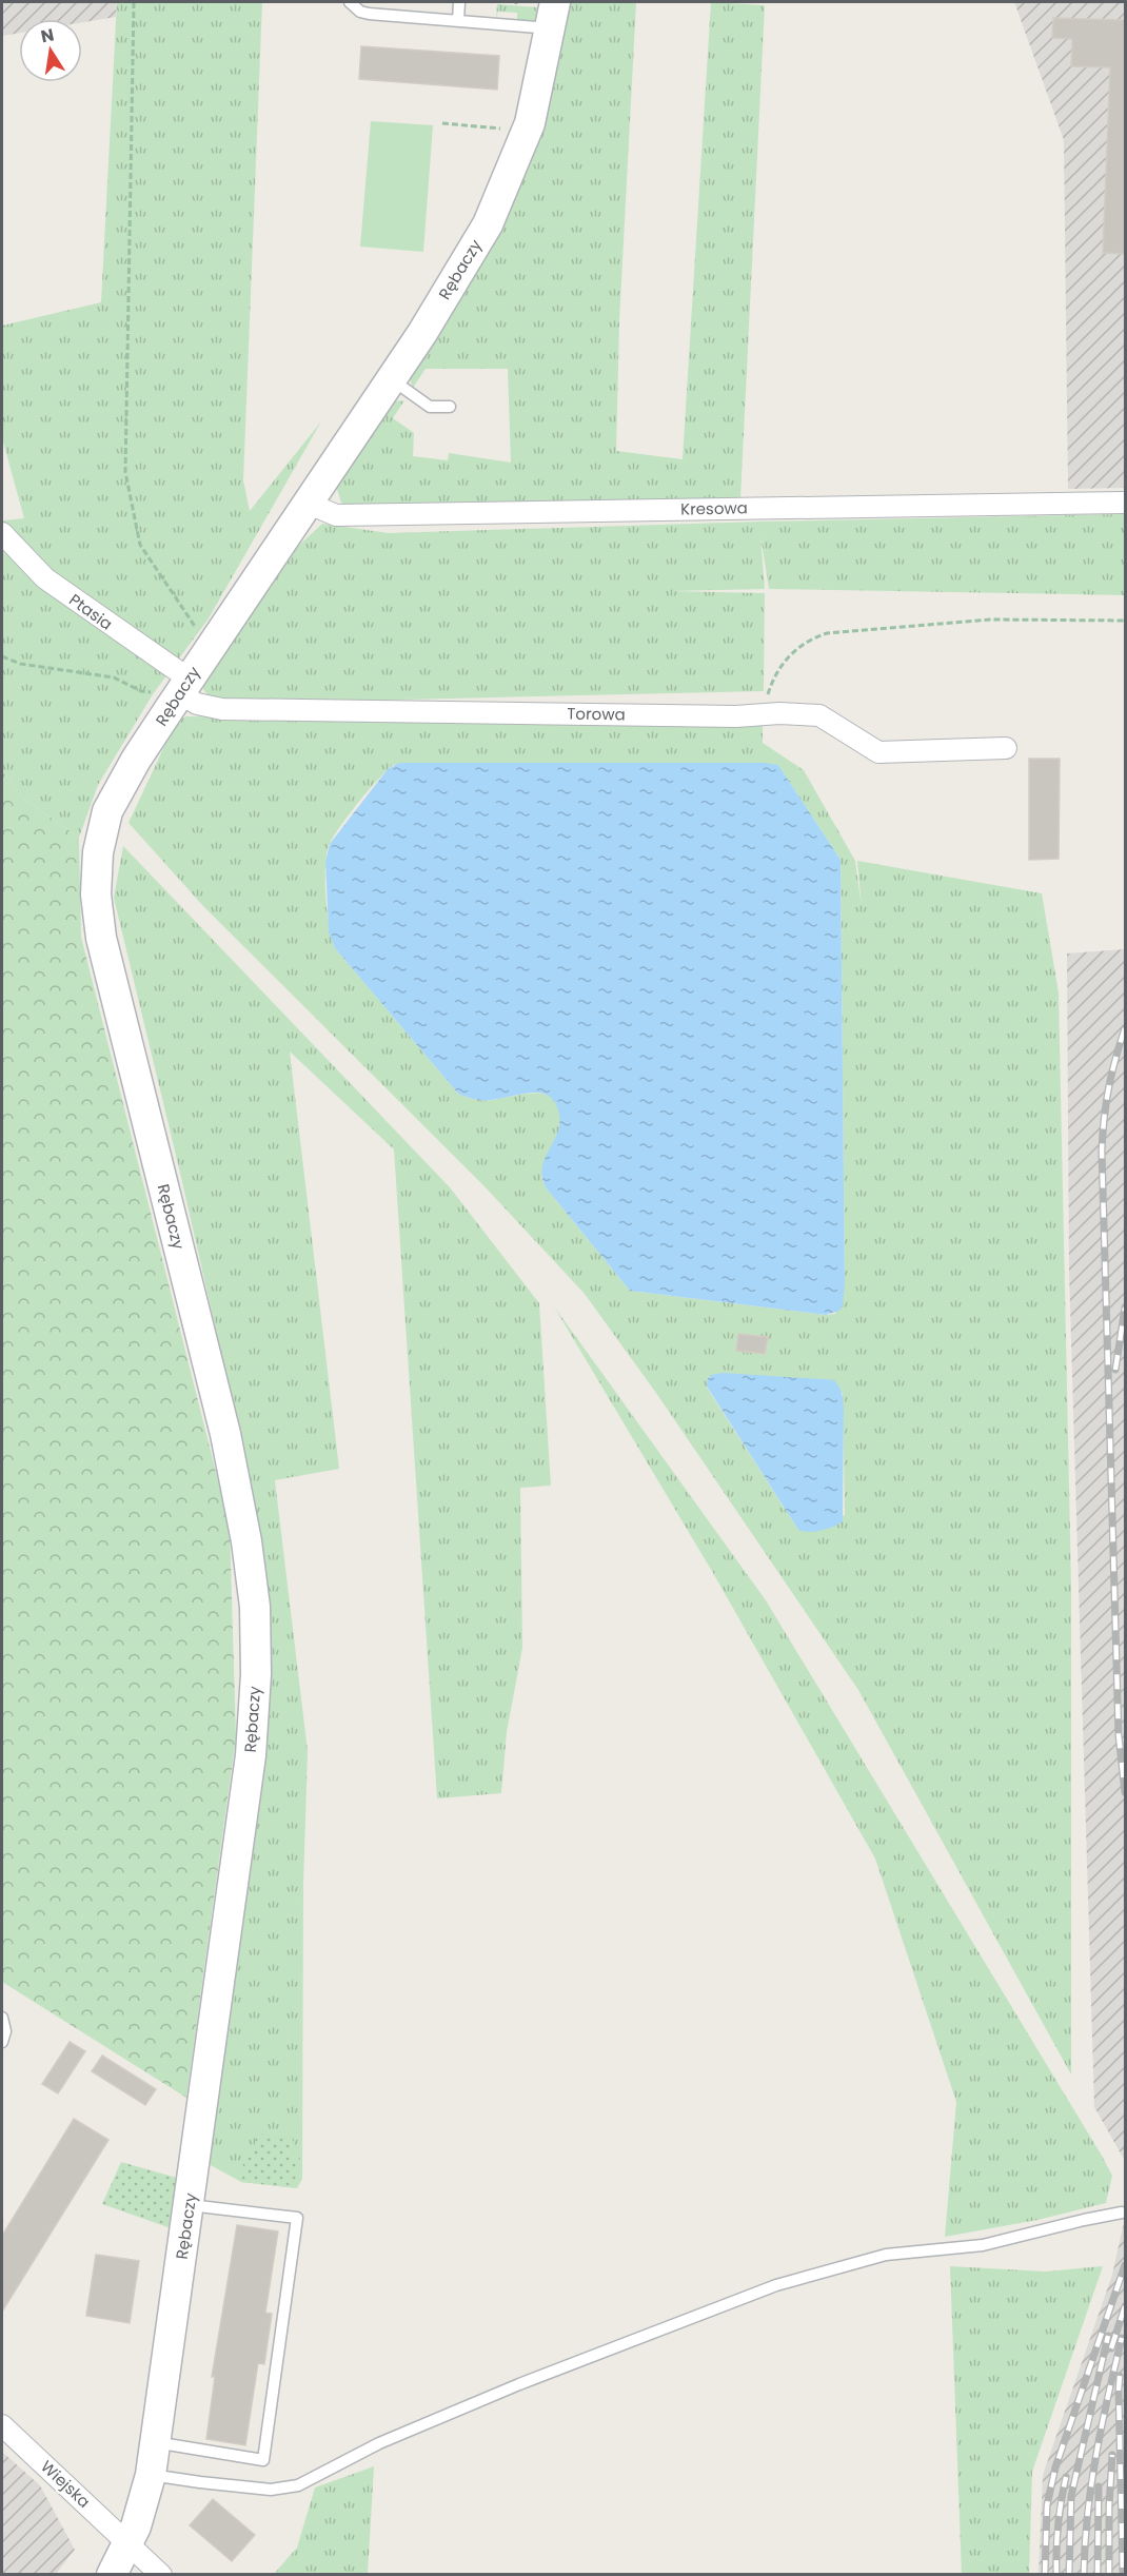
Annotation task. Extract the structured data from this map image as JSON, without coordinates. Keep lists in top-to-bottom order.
{
  "streets": {
    "street": [
      "Rębaczy",
      "Kresowa",
      "Ptasia",
      "Torowa",
      "Wiejska"
    ]
  },
  "crossings": [
    ["Rębaczy", "Kresowa"],
    ["Rębaczy", "Ptasia"],
    ["Rębaczy", "Torowa"],
    ["Rębaczy", "Wiejska"],
    ["Ptasia", "Torowa"]
  ],
  "north": "top"
}
